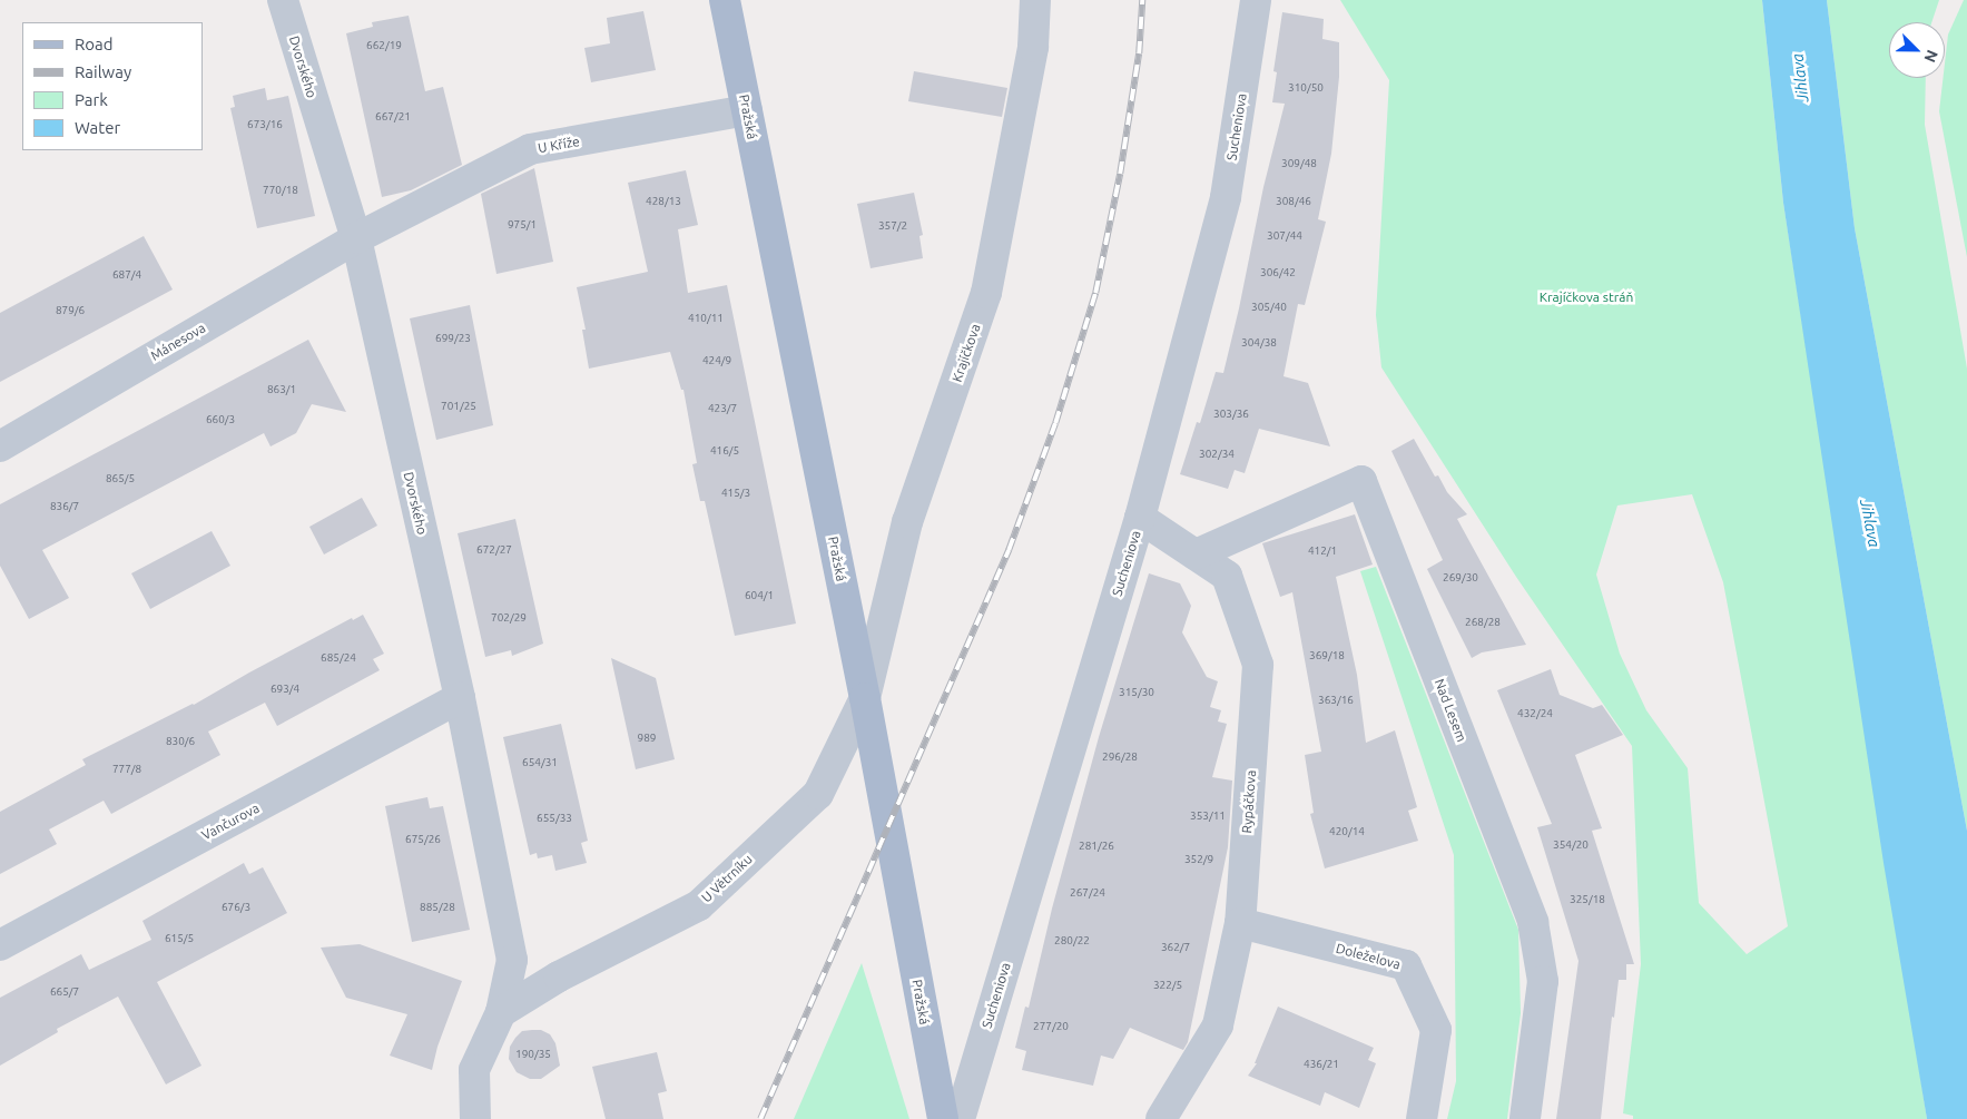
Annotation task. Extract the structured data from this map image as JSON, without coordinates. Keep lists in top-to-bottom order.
{
  "streets": {
    "main road": ["Pražská"],
    "street": [
      "Dvorského",
      "Sucheniova",
      "U Kříže",
      "Mánesova",
      "Krajíčkova",
      "Nad Lesem",
      "Rypáčkova",
      "Vančurova",
      "U Větrníku",
      "Doleželova"
    ]
  },
  "crossings": [
    ["Dvorského", "U Kříže"],
    ["Dvorského", "Mánesova"],
    ["Dvorského", "Vančurova"],
    ["Dvorského", "U Větrníku"],
    ["Pražská", "U Kříže"],
    ["Pražská", "Krajíčkova"],
    ["Pražská", "U Větrníku"],
    ["Sucheniova", "Rypáčkova"],
    ["U Kříže", "Mánesova"],
    ["Krajíčkova", "U Větrníku"],
    ["Nad Lesem", "Rypáčkova"],
    ["Rypáčkova", "Doleželova"]
  ],
  "water": ["Jihlava"],
  "parks": ["Krajíčkova stráň"],
  "house_numbers": [
    "662/19",
    "310/50",
    "667/21",
    "673/16",
    "309/48",
    "770/18",
    "428/13",
    "308/46",
    "975/1",
    "357/2",
    "307/44",
    "306/42",
    "687/4",
    "305/40",
    "879/6",
    "410/11",
    "699/23",
    "304/38",
    "424/9",
    "863/1",
    "701/25",
    "423/7",
    "303/36",
    "660/3",
    "416/5",
    "302/34",
    "865/5",
    "415/3",
    "836/7",
    "672/27",
    "412/1",
    "269/30",
    "604/1",
    "702/29",
    "268/28",
    "369/18",
    "685/24",
    "693/4",
    "315/30",
    "363/16",
    "432/24",
    "989",
    "830/6",
    "296/28",
    "654/31",
    "777/8",
    "353/11",
    "655/33",
    "420/14",
    "675/26",
    "354/20",
    "281/26",
    "352/9",
    "267/24",
    "325/18",
    "676/3",
    "885/28",
    "615/5",
    "280/22",
    "362/7",
    "322/5",
    "665/7",
    "277/20",
    "190/35",
    "436/21"
  ],
  "legend": [
    "Road",
    "Railway",
    "Park",
    "Water"
  ],
  "north": "bottom right"
}
